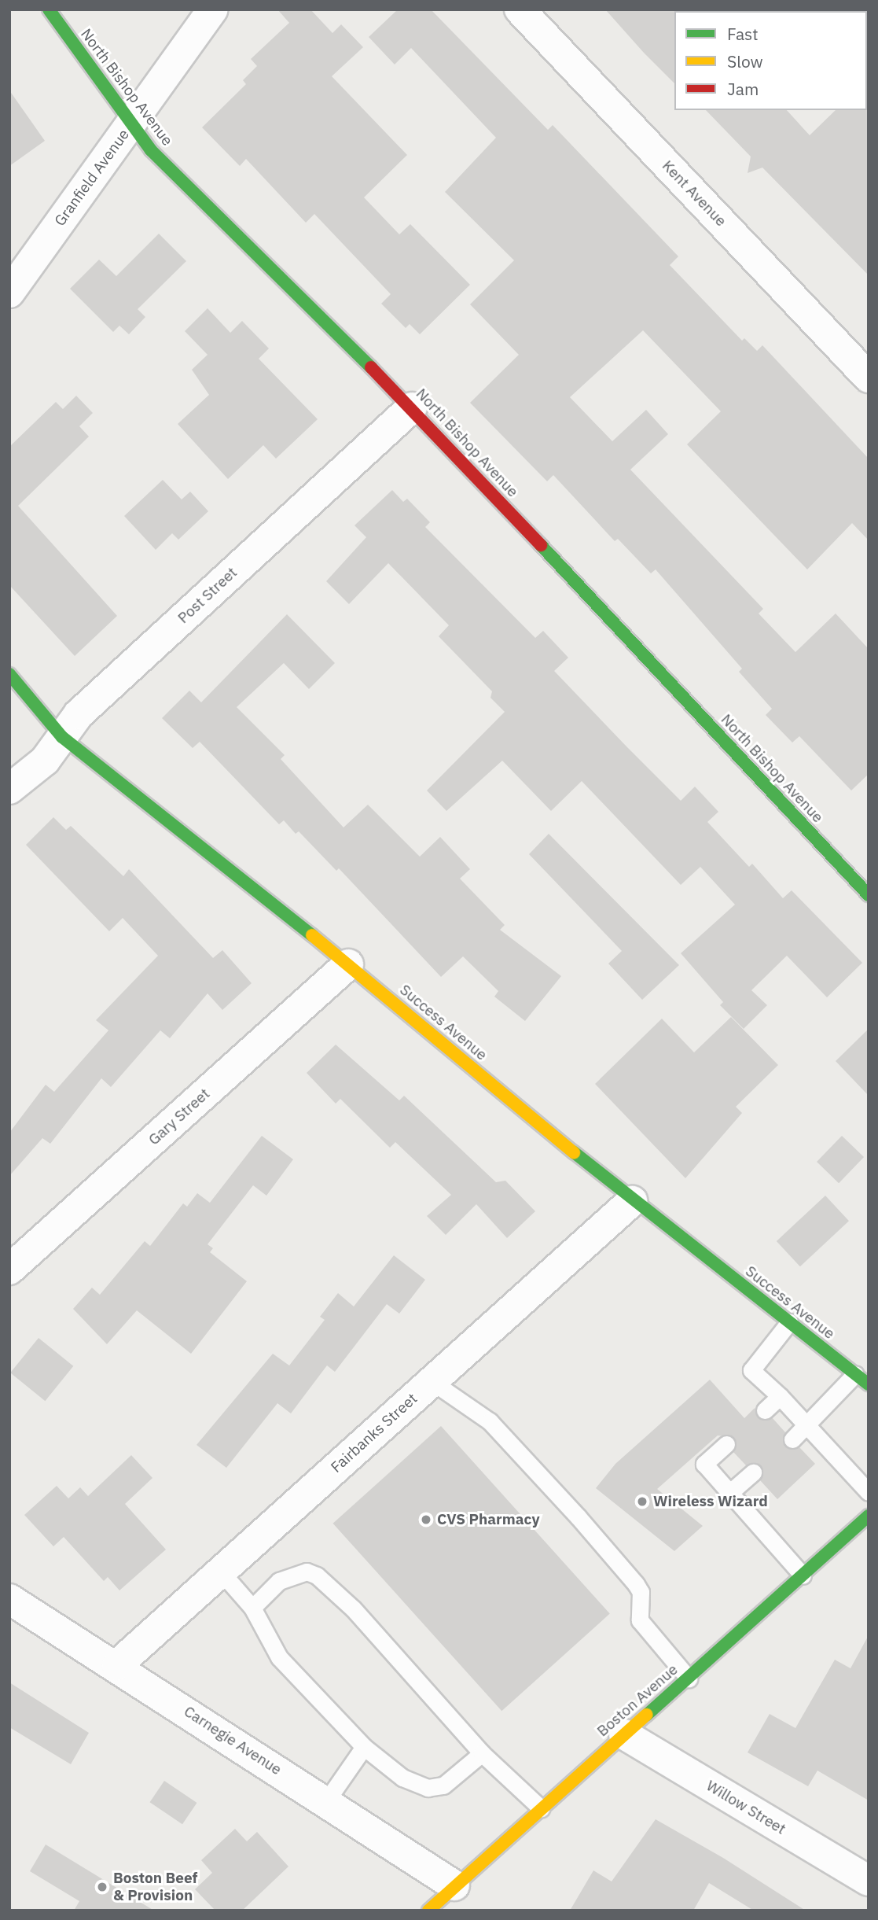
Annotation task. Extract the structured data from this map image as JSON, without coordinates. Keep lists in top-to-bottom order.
{
  "streets": {
    "street": [
      "North Bishop Avenue",
      "Granfield Avenue",
      "Kent Avenue",
      "Post Street",
      "Success Avenue",
      "Gary Street",
      "Fairbanks Street",
      "Boston Avenue",
      "Carnegie Avenue",
      "Willow Street"
    ]
  },
  "crossings": [
    ["North Bishop Avenue", "Granfield Avenue"],
    ["North Bishop Avenue", "Post Street"],
    ["Post Street", "Success Avenue"],
    ["Success Avenue", "Gary Street"],
    ["Success Avenue", "Fairbanks Street"],
    ["Fairbanks Street", "Carnegie Avenue"],
    ["Boston Avenue", "Carnegie Avenue"],
    ["Boston Avenue", "Willow Street"]
  ],
  "places": ["Wireless Wizard", "CVS Pharmacy", "Boston Beef & Provision"],
  "legend": ["Fast", "Slow", "Jam"]
}
